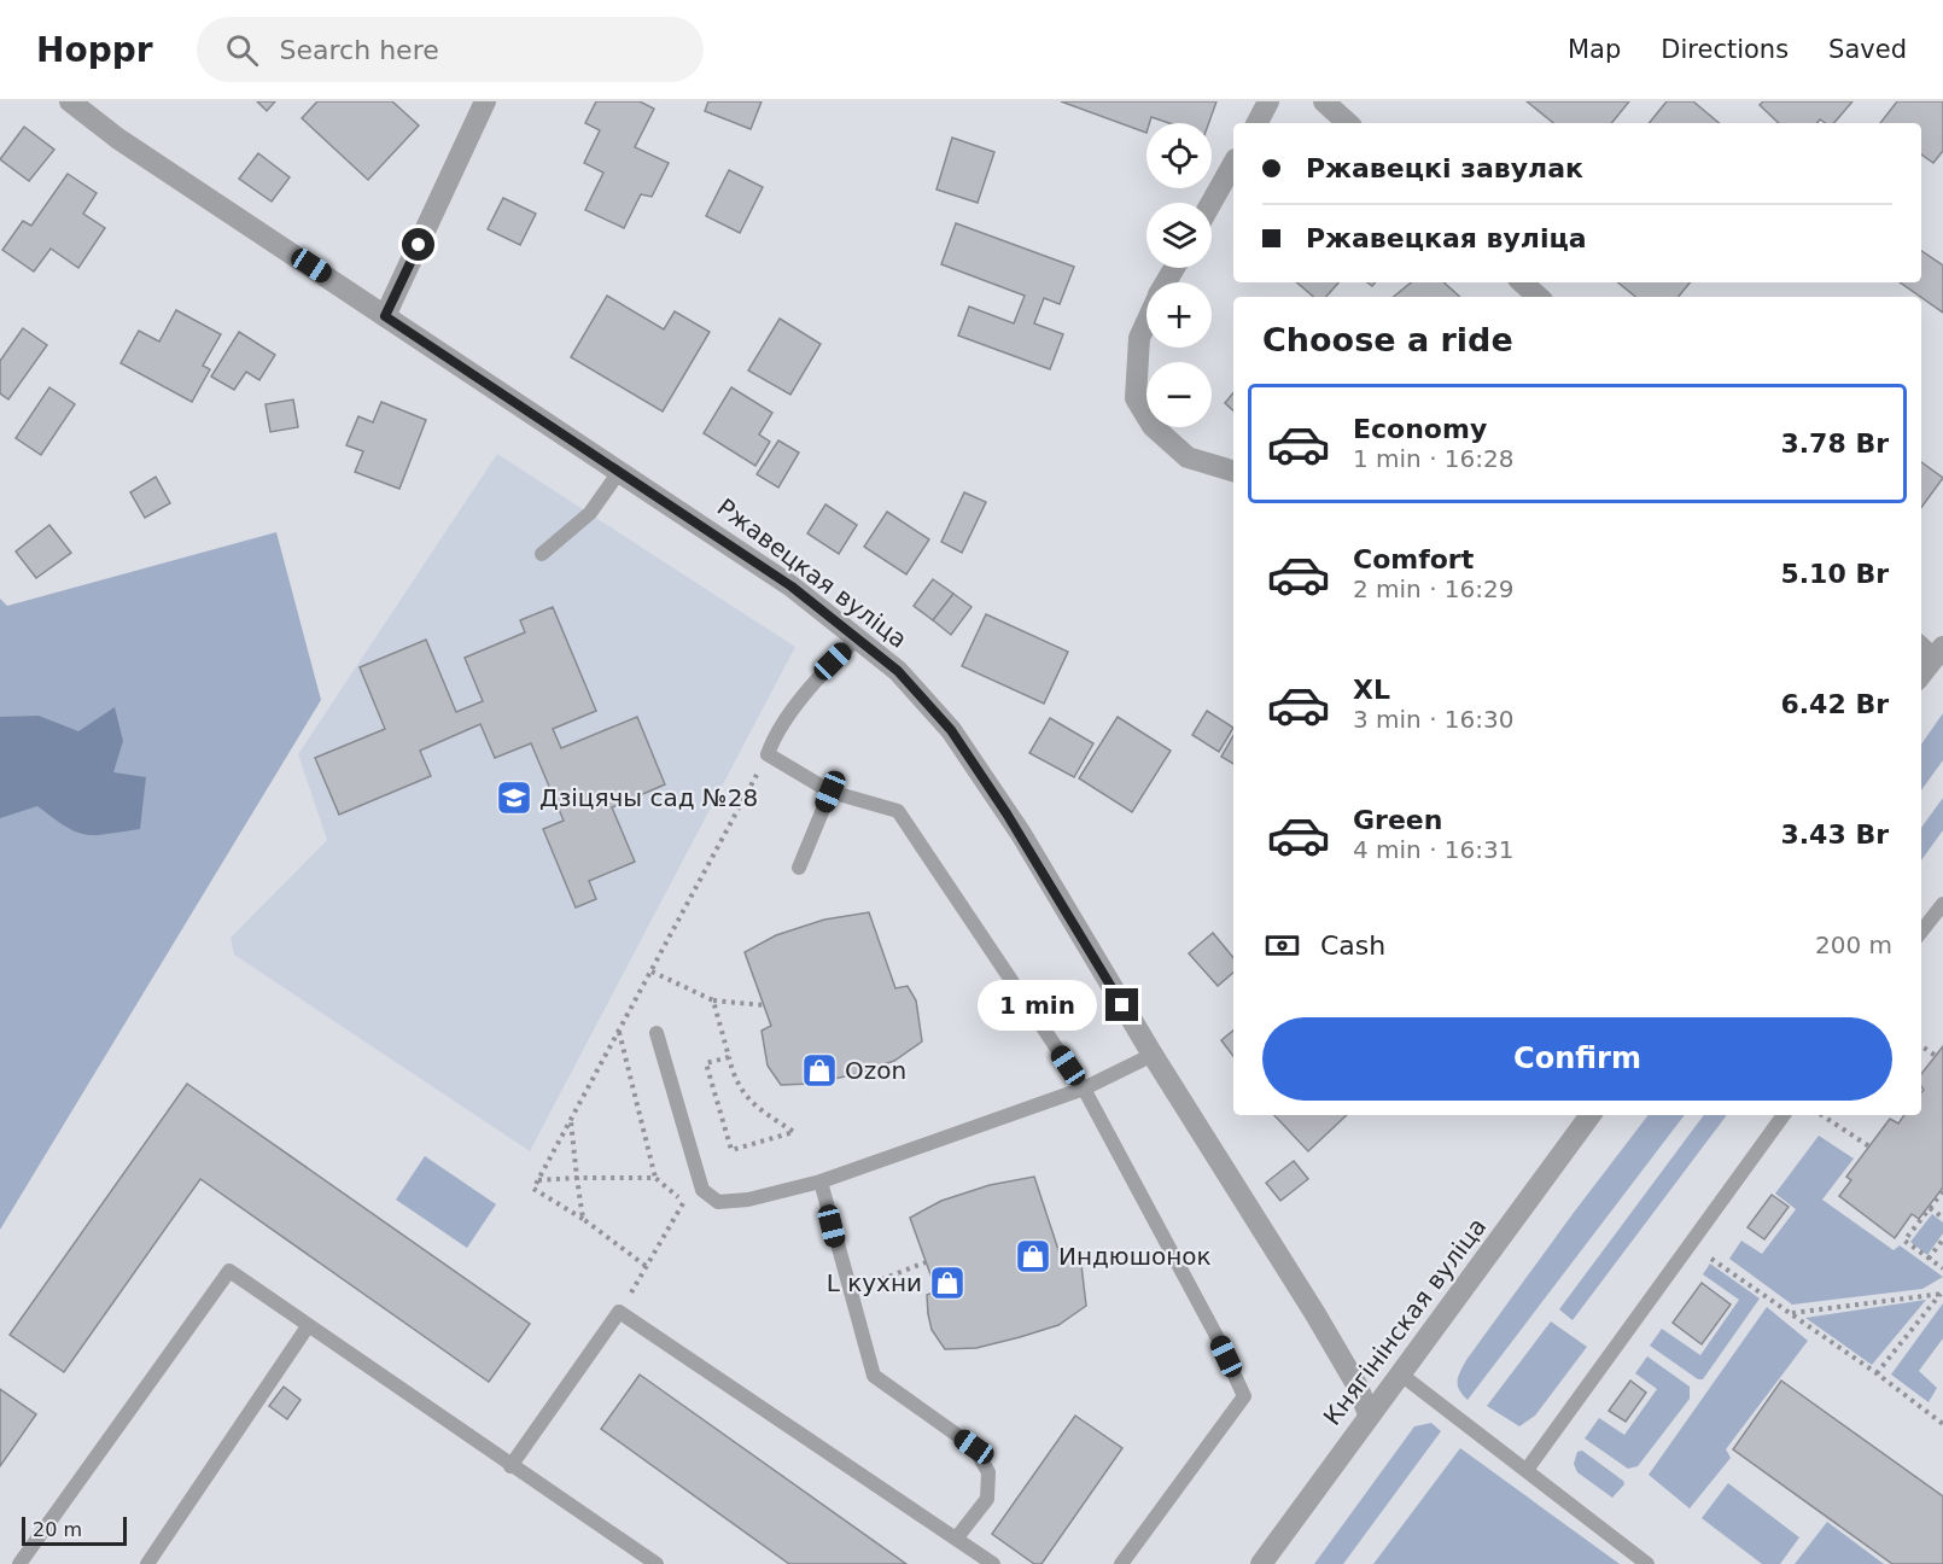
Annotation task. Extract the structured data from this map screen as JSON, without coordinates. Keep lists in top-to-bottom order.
{
  "streets": {
    "street": ["Ржавецкая вуліца", "Княгінінская вуліца"]
  },
  "crossings": [
    ["Ржавецкая вуліца", "Княгінінская вуліца"]
  ],
  "places": {
    "school or university": ["Дзіцячы сад №28"],
    "shop": ["Ozon", "Индюшонок", "L кухни"]
  },
  "scale_bar": "20 m",
  "page": {
    "header": "Hoppr",
    "search": "Search here",
    "nav": ["Map", "Directions", "Saved"],
    "map_buttons": ["+", "−"],
    "banner": ["Ржавецкі завулак", "Ржавецкая вуліца"],
    "heading": "Choose a ride",
    "list": [
      {
        "name": "Economy",
        "note": "1 min · 16:28",
        "value": "3.78 Br"
      },
      {
        "name": "Comfort",
        "note": "2 min · 16:29",
        "value": "5.10 Br"
      },
      {
        "name": "XL",
        "note": "3 min · 16:30",
        "value": "6.42 Br"
      },
      {
        "name": "Green",
        "note": "4 min · 16:31",
        "value": "3.43 Br"
      }
    ],
    "pay": ["Cash", "200 m"],
    "bubble": "1 min",
    "buttons": "Confirm",
    "scale": "20 m"
  }
}
